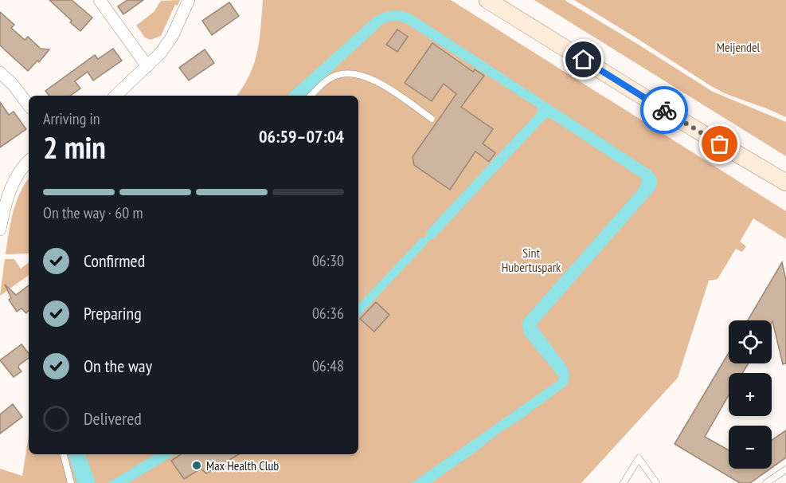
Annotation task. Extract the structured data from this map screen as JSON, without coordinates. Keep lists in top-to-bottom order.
{
  "parks": ["Meijendel", "Sint Hubertuspark"],
  "places": ["Max Health Club"],
  "page": {
    "heading": ["2 min", "Arriving in", "06:59–07:04"],
    "bar": "On the way · 60 m",
    "list": [
      ["Confirmed", "06:30"],
      ["Preparing", "06:36"],
      ["On the way", "06:48"],
      "Delivered"
    ],
    "map_buttons": ["+", "−"]
  }
}
